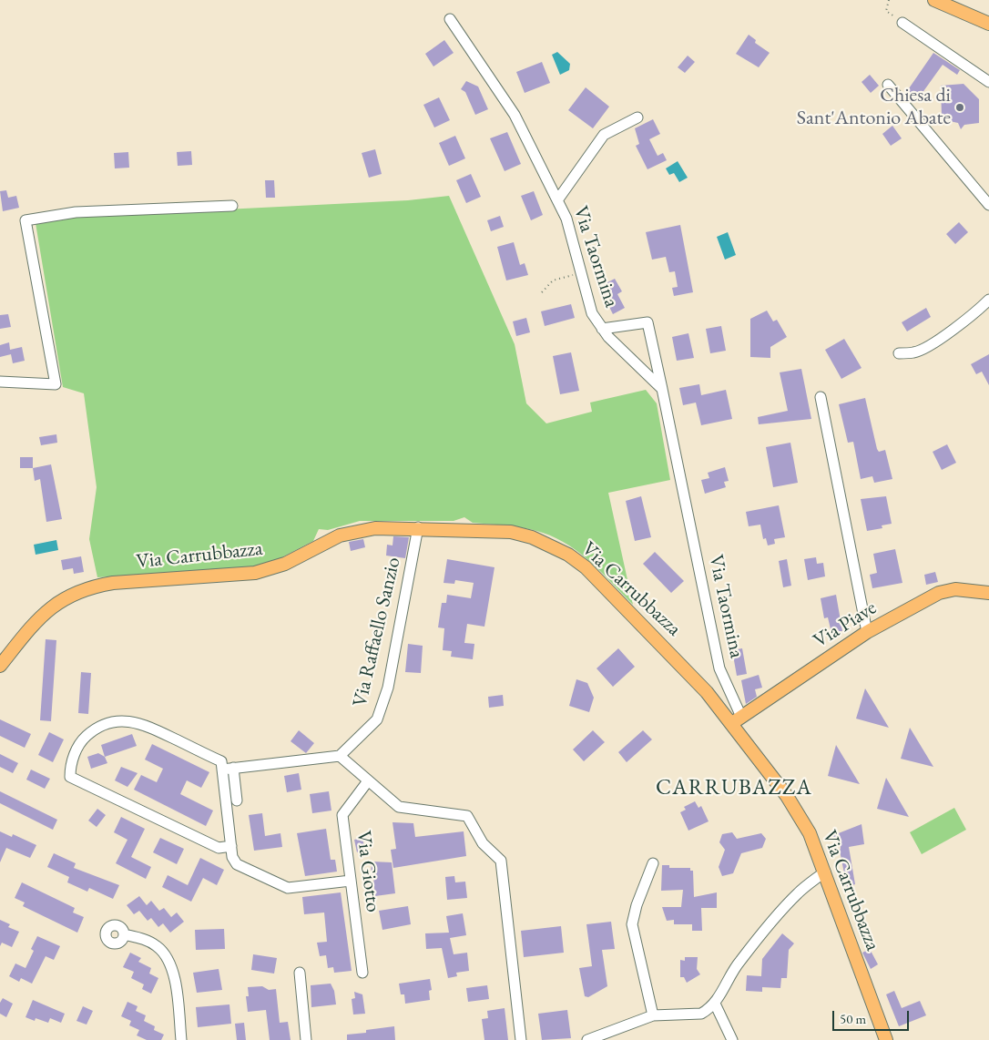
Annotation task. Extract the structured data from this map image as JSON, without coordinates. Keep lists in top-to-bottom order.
{
  "streets": {
    "main road": ["Via Carrubbazza", "Via Piave"],
    "street": ["Via Taormina", "Via Raffaello Sanzio", "Via Giotto"]
  },
  "crossings": [
    ["Via Taormina", "Via Carrubbazza"],
    ["Via Taormina", "Via Piave"],
    ["Via Carrubbazza", "Via Piave"],
    ["Via Carrubbazza", "Via Raffaello Sanzio"]
  ],
  "districts": ["CARRUBAZZA"],
  "places": ["Chiesa di Sant'Antonio Abate"],
  "scale_bar": "50 m"
}
